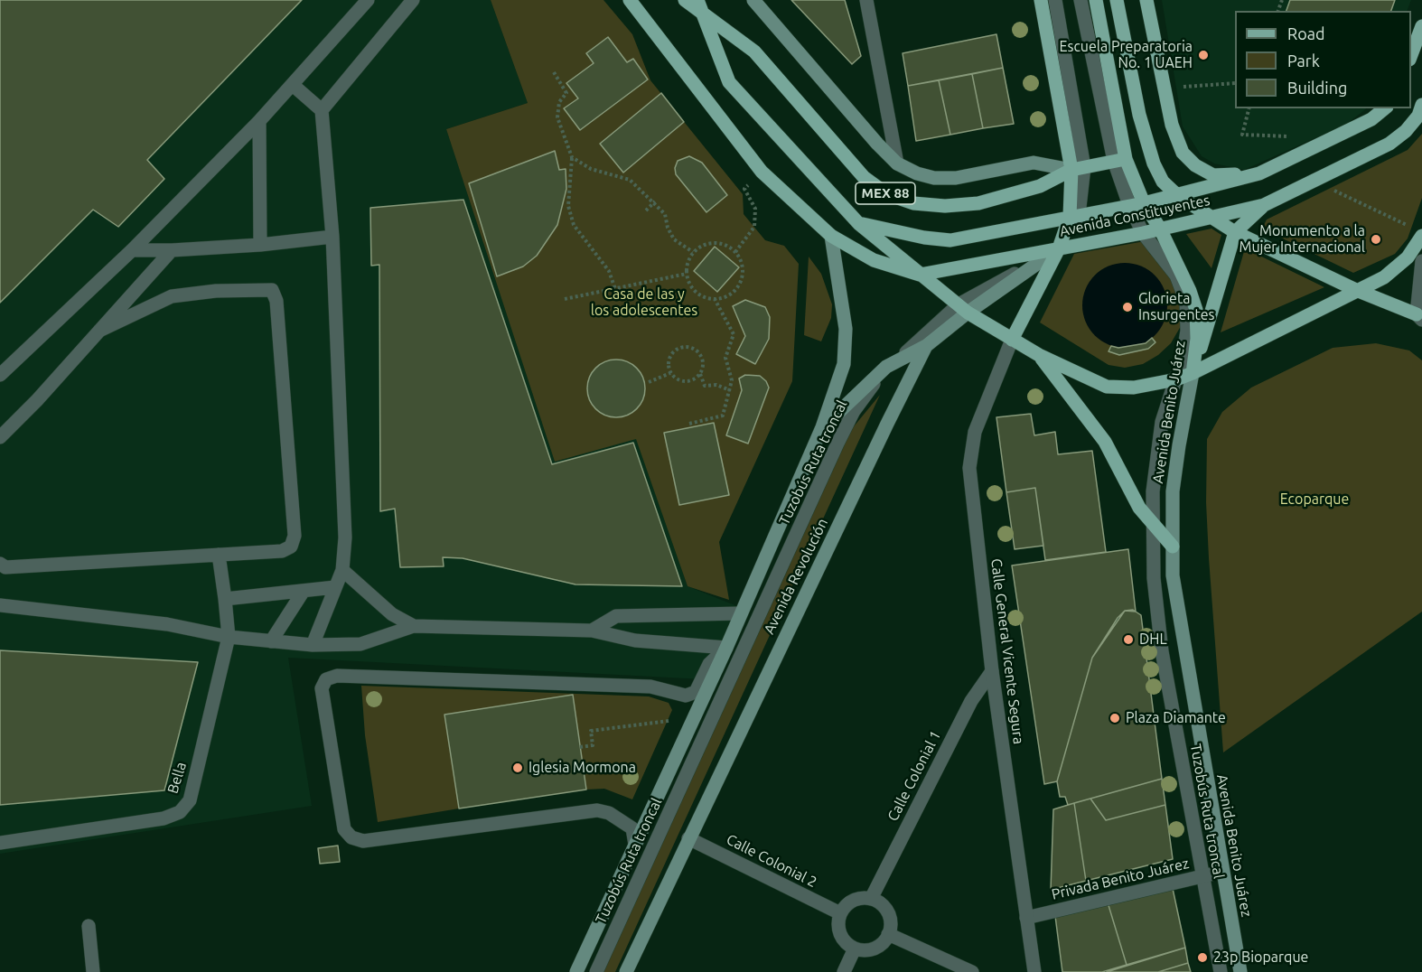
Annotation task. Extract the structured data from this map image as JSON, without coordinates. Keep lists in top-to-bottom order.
{
  "streets": {
    "main road": [
      "MEX 88",
      "Avenida Constituyentes",
      "Avenida Benito Juárez",
      "Avenida Revolución"
    ],
    "street": [
      "Tuzobús Ruta troncal",
      "Calle General Vicente Segura",
      "Calle Colonial 1",
      "Bella",
      "Calle Colonial 2",
      "Privada Benito Juárez"
    ]
  },
  "crossings": [
    ["MEX 88", "Avenida Constituyentes"],
    ["MEX 88", "Avenida Benito Juárez"],
    ["MEX 88", "Tuzobús Ruta troncal"],
    ["MEX 88", "Avenida Revolución"],
    ["MEX 88", "Calle General Vicente Segura"],
    ["Avenida Constituyentes", "Avenida Benito Juárez"],
    ["Avenida Constituyentes", "Tuzobús Ruta troncal"],
    ["Avenida Constituyentes", "Avenida Revolución"],
    ["Avenida Constituyentes", "Calle General Vicente Segura"],
    ["Avenida Benito Juárez", "Tuzobús Ruta troncal"],
    ["Avenida Benito Juárez", "Privada Benito Juárez"],
    ["Tuzobús Ruta troncal", "Avenida Revolución"],
    ["Tuzobús Ruta troncal", "Calle General Vicente Segura"],
    ["Tuzobús Ruta troncal", "Privada Benito Juárez"],
    ["Avenida Revolución", "Calle General Vicente Segura"],
    ["Avenida Revolución", "Calle Colonial 2"],
    ["Calle General Vicente Segura", "Calle Colonial 1"],
    ["Calle General Vicente Segura", "Privada Benito Juárez"],
    ["Calle Colonial 1", "Calle Colonial 2"]
  ],
  "parks": ["Casa de las y los adolescentes", "Ecoparque"],
  "places": [
    "Escuela Preparatoria No. 1 UAEH",
    "Monumento a la Mujer Internacional",
    "Glorieta Insurgentes",
    "DHL",
    "Plaza Diamante",
    "Iglesia Mormona",
    "23p Bioparque"
  ],
  "legend": ["Road", "Park", "Building"]
}
